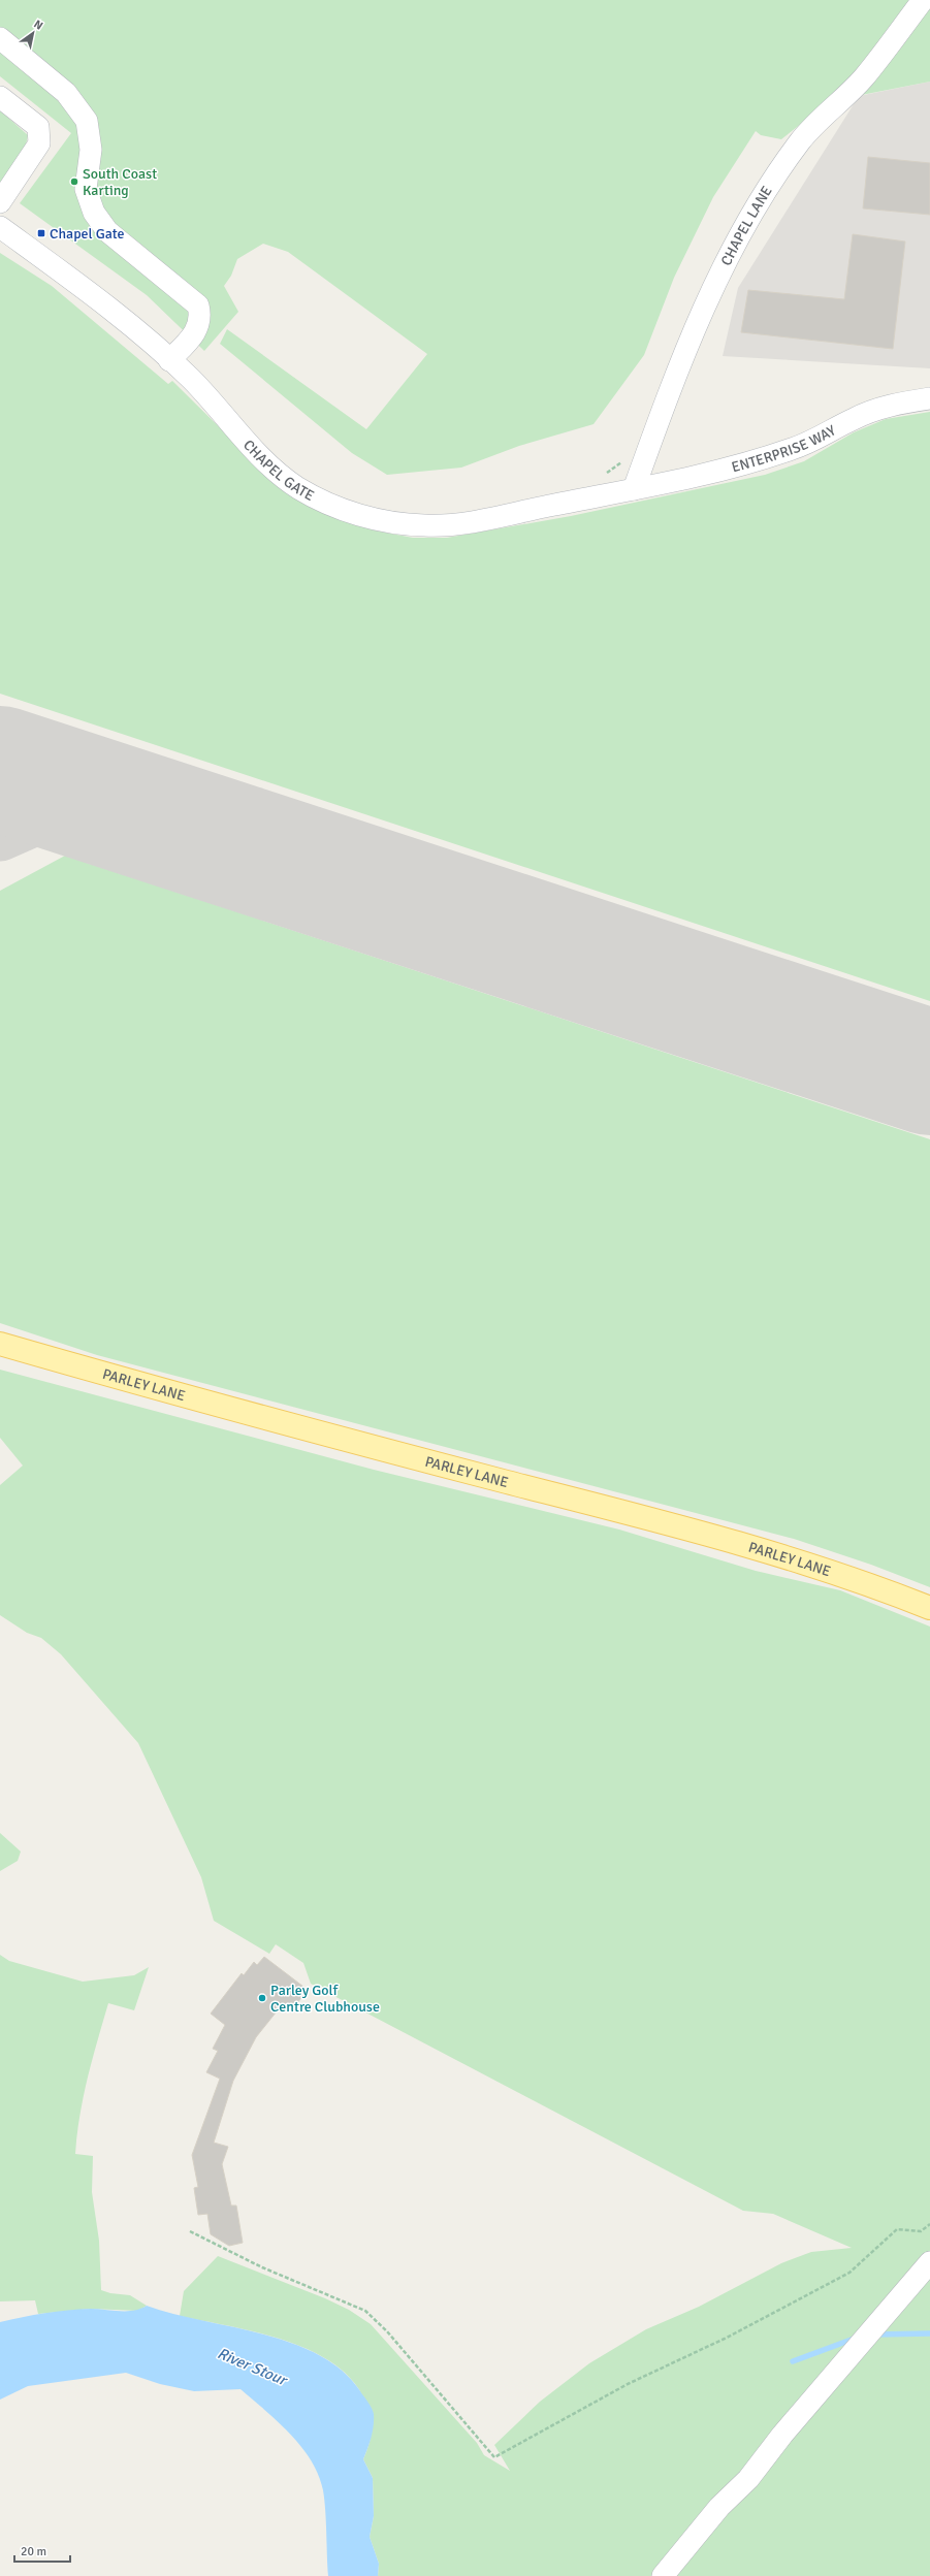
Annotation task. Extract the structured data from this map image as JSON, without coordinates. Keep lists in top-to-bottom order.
{
  "streets": {
    "main road": ["PARLEY LANE"],
    "street": ["CHAPEL LANE", "ENTERPRISE WAY", "CHAPEL GATE"]
  },
  "crossings": [
    ["CHAPEL LANE", "ENTERPRISE WAY"],
    ["CHAPEL LANE", "CHAPEL GATE"],
    ["ENTERPRISE WAY", "CHAPEL GATE"]
  ],
  "water": ["River Stour"],
  "places": {
    "other": ["South Coast Karting", "Parley Golf Centre Clubhouse"],
    "transit": ["Chapel Gate"]
  },
  "scale_bar": "20 m",
  "north": "top right"
}
